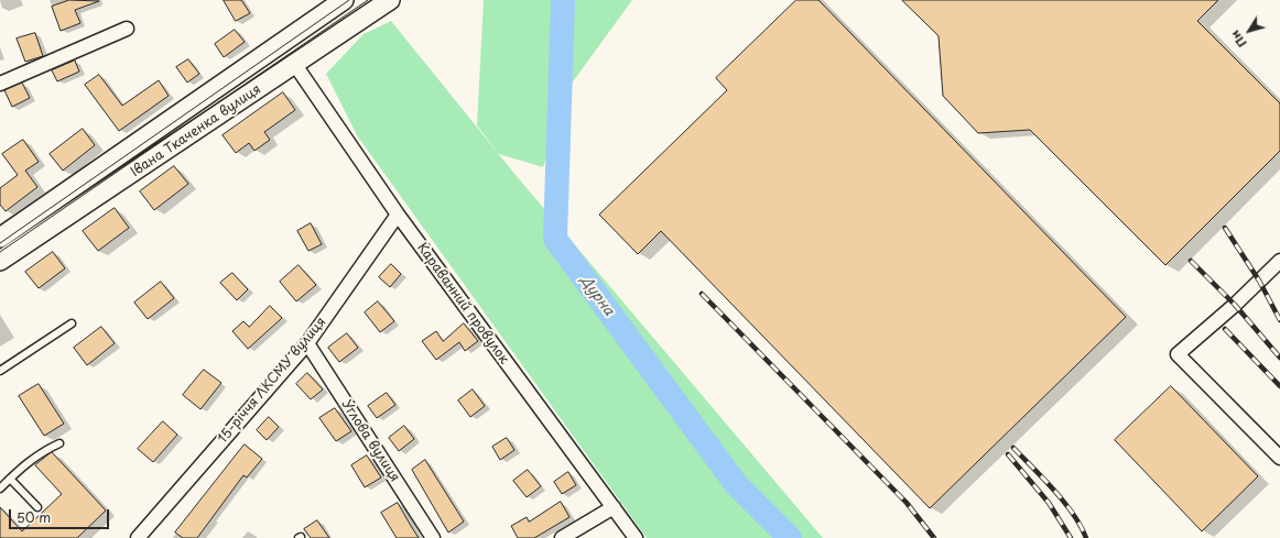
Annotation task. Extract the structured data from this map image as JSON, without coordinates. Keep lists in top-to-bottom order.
{
  "streets": {
    "main road": ["Івана Ткаченка вулиця"],
    "street": ["Караванний провулок", "15-річчя ЛКСМУ вулиця", "Углова вулиця"]
  },
  "crossings": [
    ["Івана Ткаченка вулиця", "Караванний провулок"],
    ["Караванний провулок", "15-річчя ЛКСМУ вулиця"],
    ["15-річчя ЛКСМУ вулиця", "Углова вулиця"]
  ],
  "water": ["Дурна"],
  "scale_bar": "50 m",
  "north": "bottom left"
}
